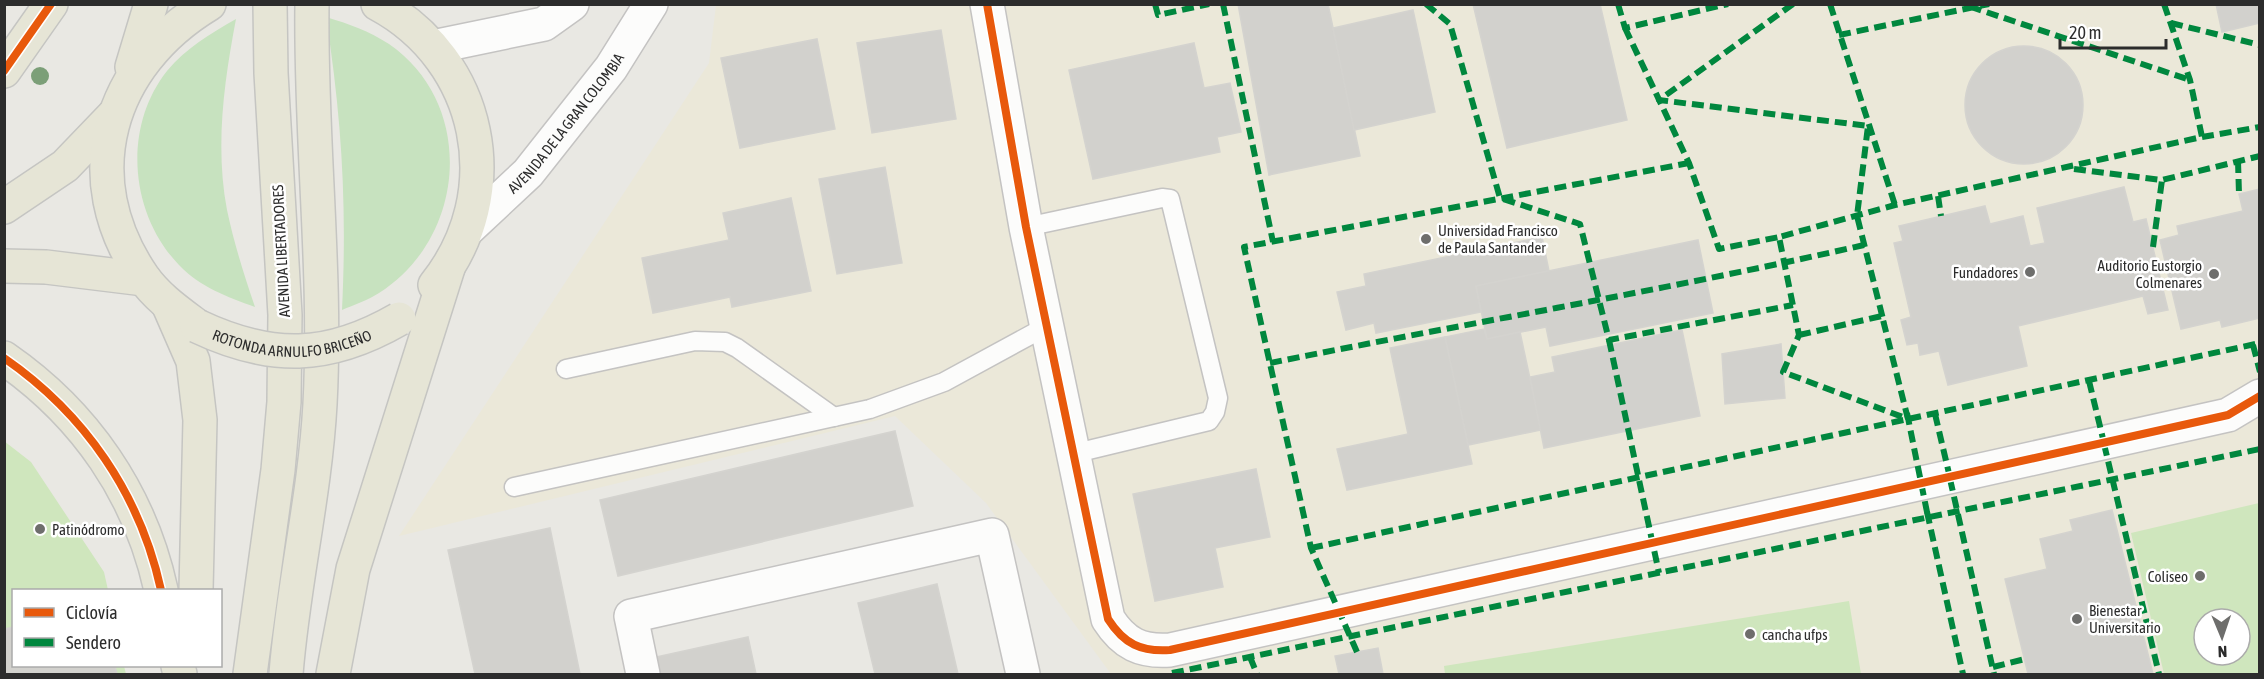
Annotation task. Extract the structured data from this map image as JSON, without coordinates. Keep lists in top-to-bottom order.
{
  "streets": {
    "main road": ["AVENIDA LIBERTADORES", "ROTONDA ARNULFO BRICEÑO"],
    "street": ["AVENIDA DE LA GRAN COLOMBIA"]
  },
  "crossings": [
    ["AVENIDA DE LA GRAN COLOMBIA", "ROTONDA ARNULFO BRICEÑO"]
  ],
  "places": [
    "Universidad Francisco de Paula Santander",
    "Fundadores",
    "Auditorio Eustorgio Colmenares",
    "Patinódromo",
    "Coliseo",
    "Bienestar Universitario",
    "cancha ufps"
  ],
  "legend": ["Ciclovía", "Sendero"],
  "scale_bar": "20 m",
  "north": "bottom"
}
